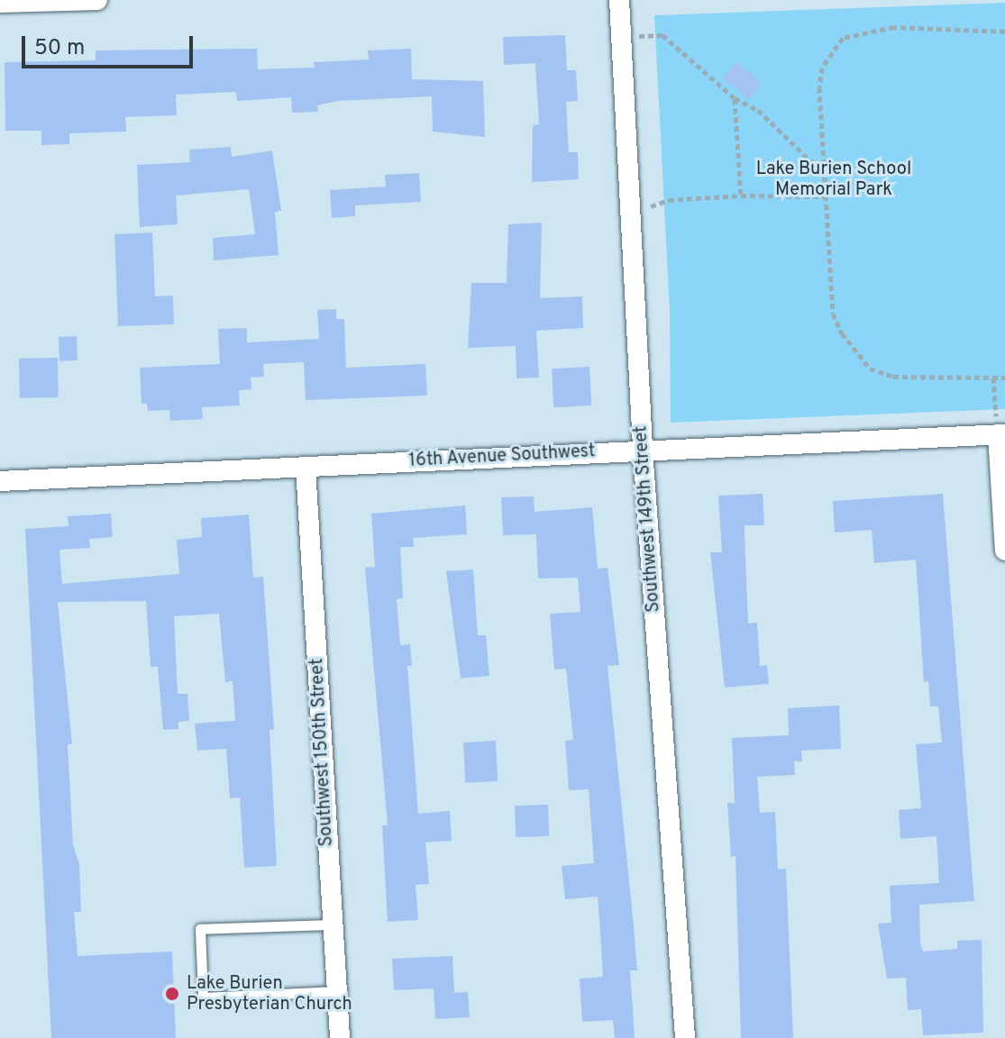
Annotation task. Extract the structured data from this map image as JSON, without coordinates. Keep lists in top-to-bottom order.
{
  "streets": {
    "street": ["16th Avenue Southwest", "Southwest 149th Street", "Southwest 150th Street"]
  },
  "crossings": [
    ["16th Avenue Southwest", "Southwest 149th Street"],
    ["16th Avenue Southwest", "Southwest 150th Street"]
  ],
  "parks": ["Lake Burien School Memorial Park"],
  "places": ["Lake Burien Presbyterian Church"],
  "scale_bar": "50 m"
}
